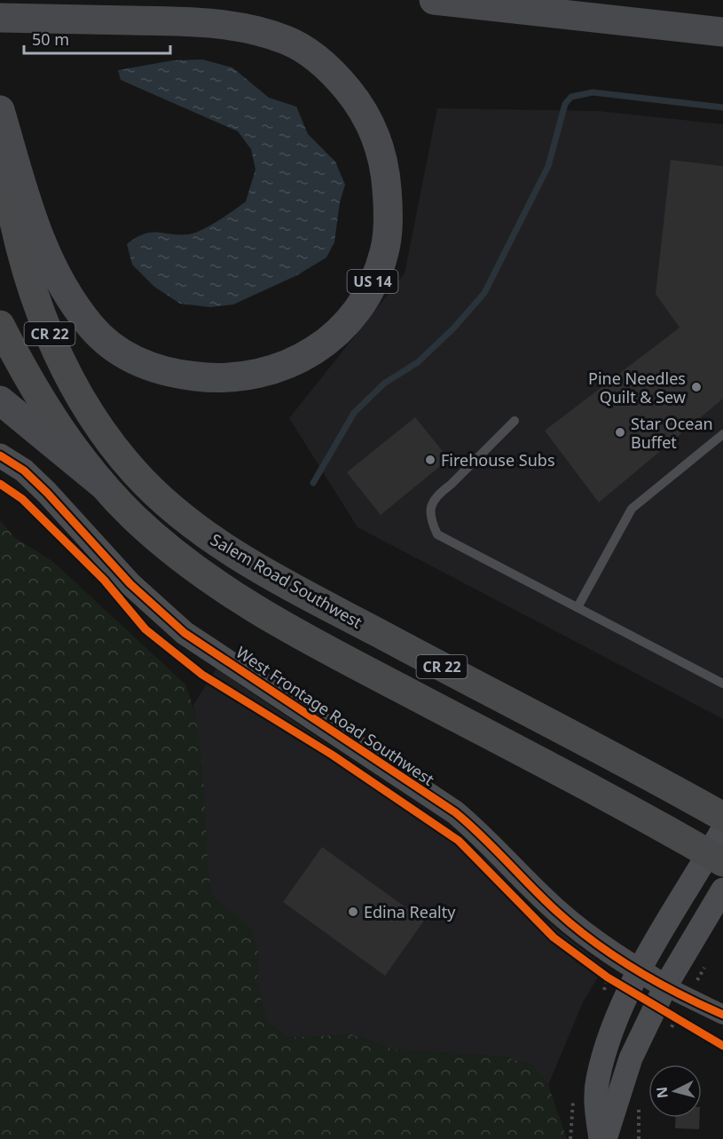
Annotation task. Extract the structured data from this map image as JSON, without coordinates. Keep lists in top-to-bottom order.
{
  "streets": {
    "highway": ["US 14"],
    "main road": ["CR 22", "Salem Road Southwest"],
    "street": ["West Frontage Road Southwest"]
  },
  "places": [
    "Pine Needles Quilt & Sew",
    "Star Ocean Buffet",
    "Firehouse Subs",
    "Edina Realty"
  ],
  "scale_bar": "50 m",
  "north": "left"
}
